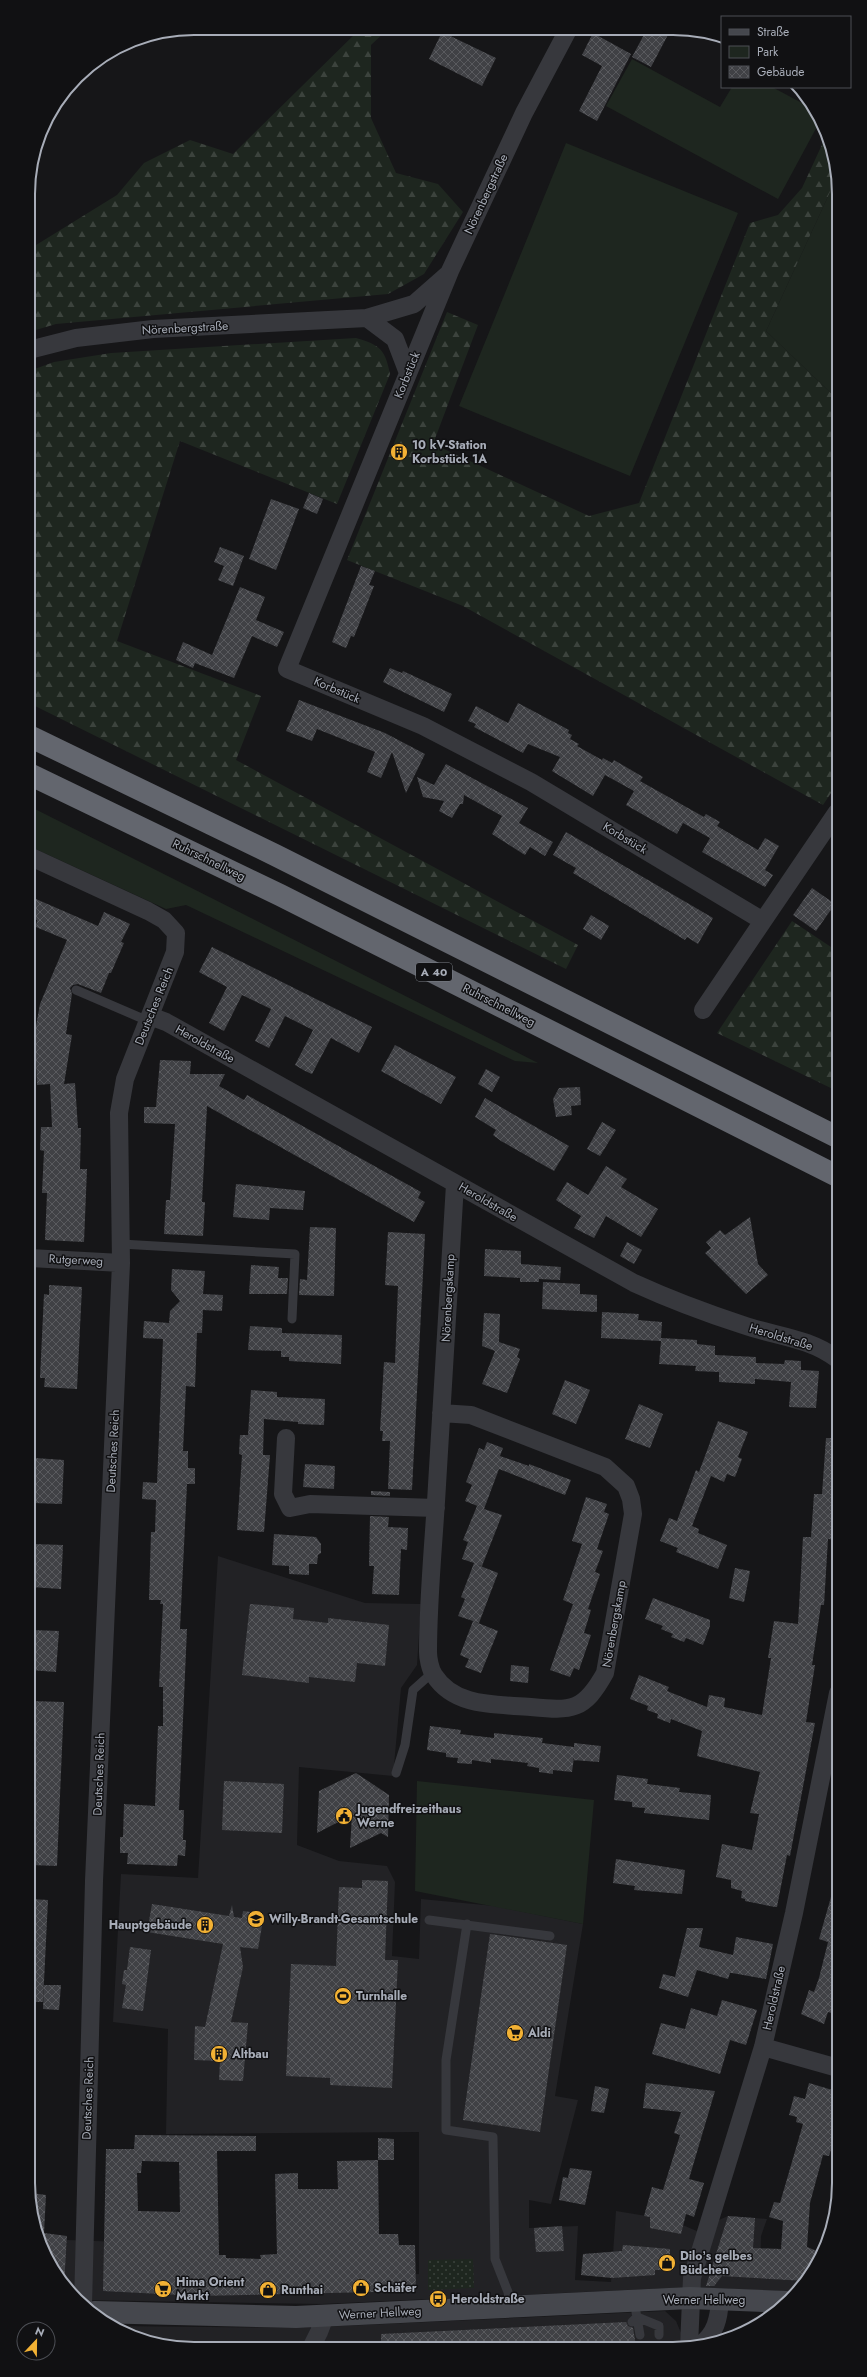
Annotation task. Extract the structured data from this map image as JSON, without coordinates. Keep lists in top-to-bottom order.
{
  "streets": {
    "highway": ["Ruhrschnellweg", "A 40"],
    "main road": ["Werner Hellweg"],
    "street": [
      "Nörenbergstraße",
      "Korbstück",
      "Deutsches Reich",
      "Heroldstraße",
      "Rutgerweg",
      "Nörenbergskamp"
    ]
  },
  "crossings": [
    ["Nörenbergstraße", "Korbstück"],
    ["Deutsches Reich", "Heroldstraße"],
    ["Deutsches Reich", "Rutgerweg"],
    ["Heroldstraße", "Nörenbergskamp"],
    ["Heroldstraße", "Werner Hellweg"]
  ],
  "places": {
    "building": ["10 kV-Station Korbstück 1A", "Hauptgebäude", "Altbau"],
    "public building": ["Jugendfreizeithaus Werne"],
    "school or university": ["Willy-Brandt-Gesamtschule"],
    "sports": ["Turnhalle"],
    "supermarket": ["Aldi", "Hima Orient Markt"],
    "shop": ["Diloʼs gelbes Büdchen", "Schäfer", "Runthai"],
    "bus stop": ["Heroldstraße"]
  },
  "legend": ["Straße", "Park", "Gebäude"],
  "north": "top"
}
